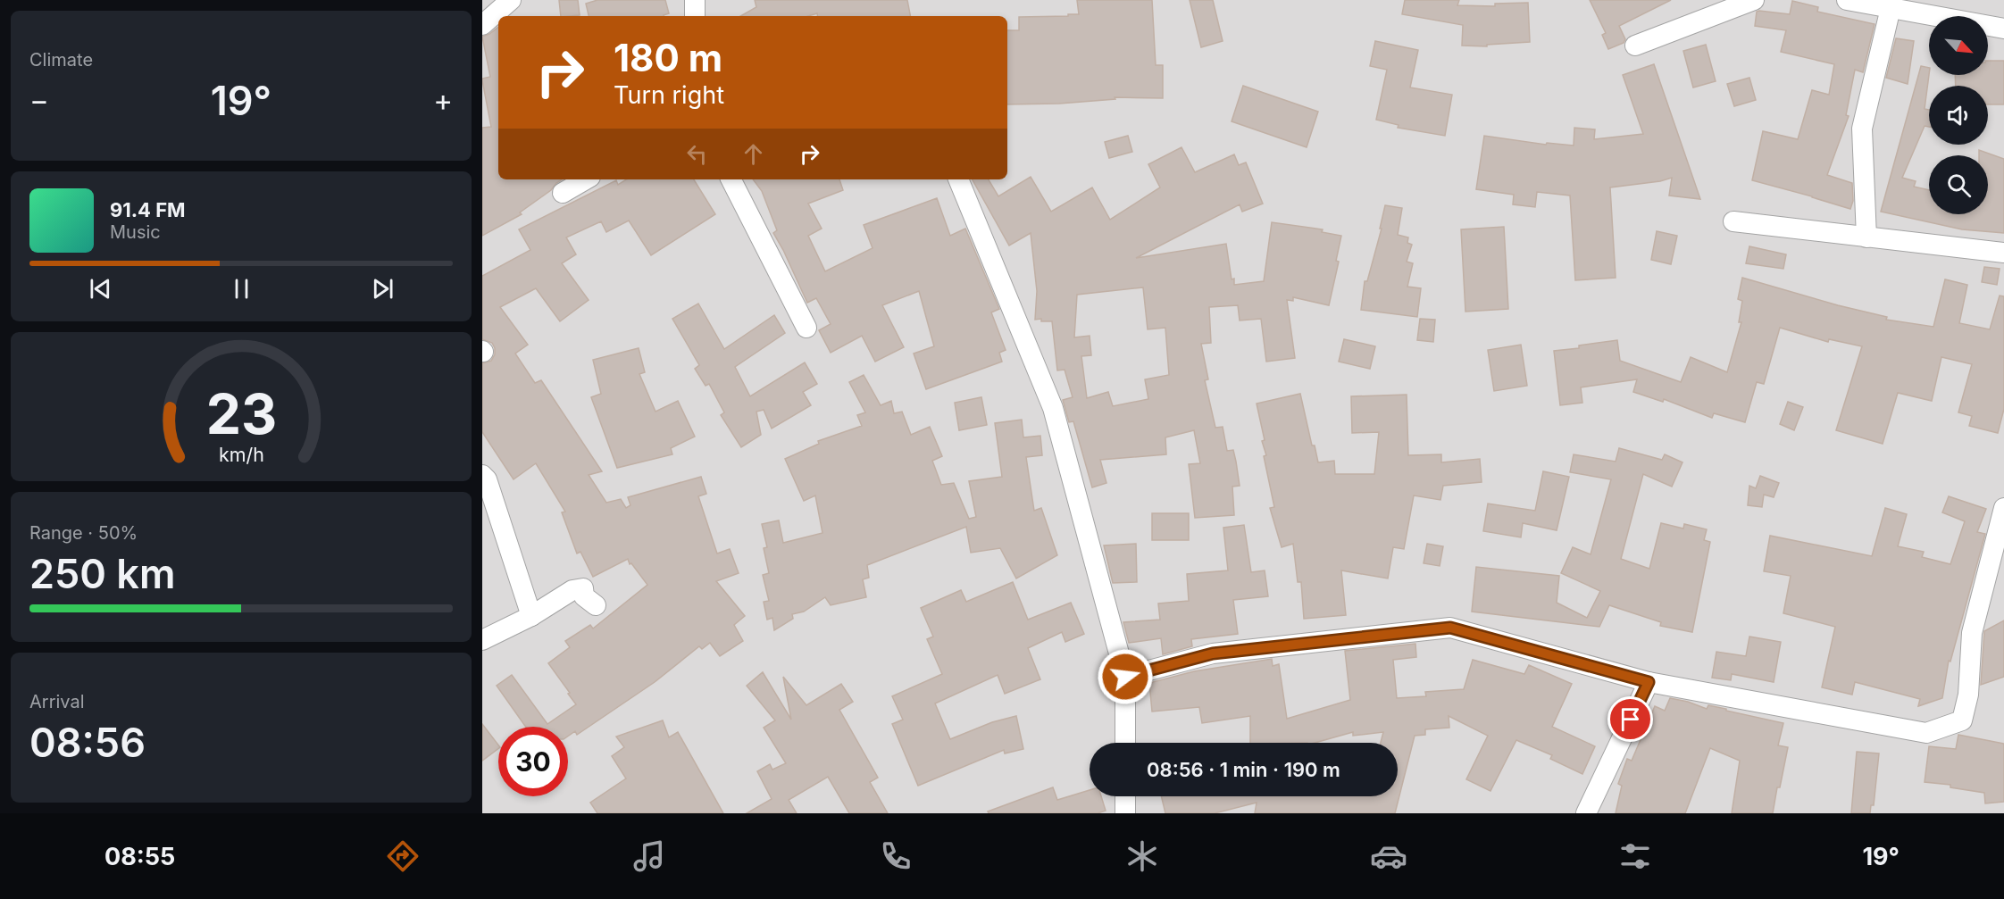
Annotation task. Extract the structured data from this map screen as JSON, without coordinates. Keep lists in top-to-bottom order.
{
  "north": "bottom right",
  "page": {
    "tile": [
      "Climate",
      ["Range · 50%", "250 km"],
      ["Arrival", "08:56"]
    ],
    "turn": ["180 m", "Turn right"],
    "heat": ["−", "19°", "+"],
    "song": ["91.4 FM", "Music"],
    "limit": "30",
    "trip": "08:56 · 1 min · 190 m",
    "tabs": ["08:55", "19°"],
    "gauge": ["23", "km/h"]
  }
}
